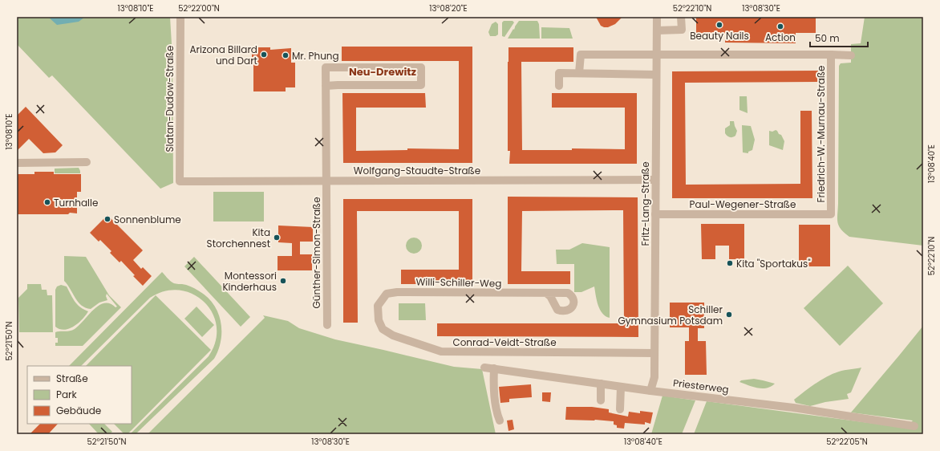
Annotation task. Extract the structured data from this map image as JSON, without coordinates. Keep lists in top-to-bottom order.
{
  "streets": {
    "street": [
      "Slatan-Dudow-Straße",
      "Friedrich-W.-Murnau-Straße",
      "Wolfgang-Staudte-Straße",
      "Fritz-Lang-Straße",
      "Paul-Wegener-Straße",
      "Günther-Simon-Straße",
      "Willi-Schiller-Weg",
      "Conrad-Veidt-Straße",
      "Priesterweg"
    ]
  },
  "crossings": [
    ["Slatan-Dudow-Straße", "Wolfgang-Staudte-Straße"],
    ["Friedrich-W.-Murnau-Straße", "Fritz-Lang-Straße"],
    ["Friedrich-W.-Murnau-Straße", "Paul-Wegener-Straße"],
    ["Wolfgang-Staudte-Straße", "Fritz-Lang-Straße"],
    ["Wolfgang-Staudte-Straße", "Günther-Simon-Straße"],
    ["Fritz-Lang-Straße", "Paul-Wegener-Straße"],
    ["Fritz-Lang-Straße", "Conrad-Veidt-Straße"],
    ["Fritz-Lang-Straße", "Priesterweg"],
    ["Willi-Schiller-Weg", "Conrad-Veidt-Straße"]
  ],
  "districts": ["Neu-Drewitz"],
  "places": [
    "Beauty Nails",
    "Action",
    "Arizona Billard und Dart",
    "Mr. Phung",
    "Turnhalle",
    "Sonnenblume",
    "Kita Storchennest",
    "Kita \"Sportakus\"",
    "Montessori Kinderhaus",
    "Schiller Gymnasium Potsdam"
  ],
  "legend": ["Straße", "Park", "Gebäude"],
  "scale_bar": "50 m",
  "coordinates": [
    "13°08'10\"E",
    "52°22'00\"N",
    "13°08'20\"E",
    "52°22'10\"N",
    "13°08'30\"E",
    "13°08'40\"E",
    "52°21'50\"N",
    "52°22'05\"N"
  ]
}
